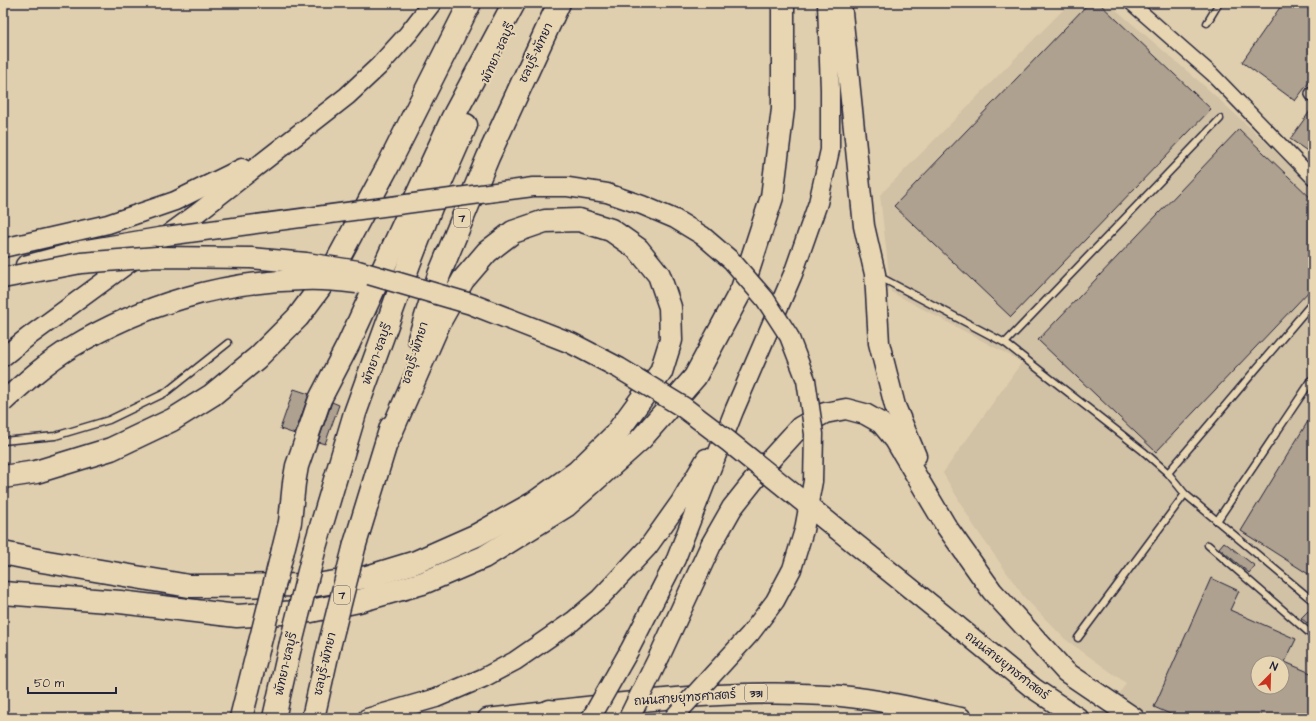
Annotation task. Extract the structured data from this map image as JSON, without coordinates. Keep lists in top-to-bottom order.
{
  "streets": {
    "highway": ["พัทยา-ชลบุรี", "ชลบุรี-พัทยา", "7"],
    "main road": ["ถนนสายยุทธศาสตร์", "331"]
  },
  "scale_bar": "50 m",
  "north": "top right"
}
